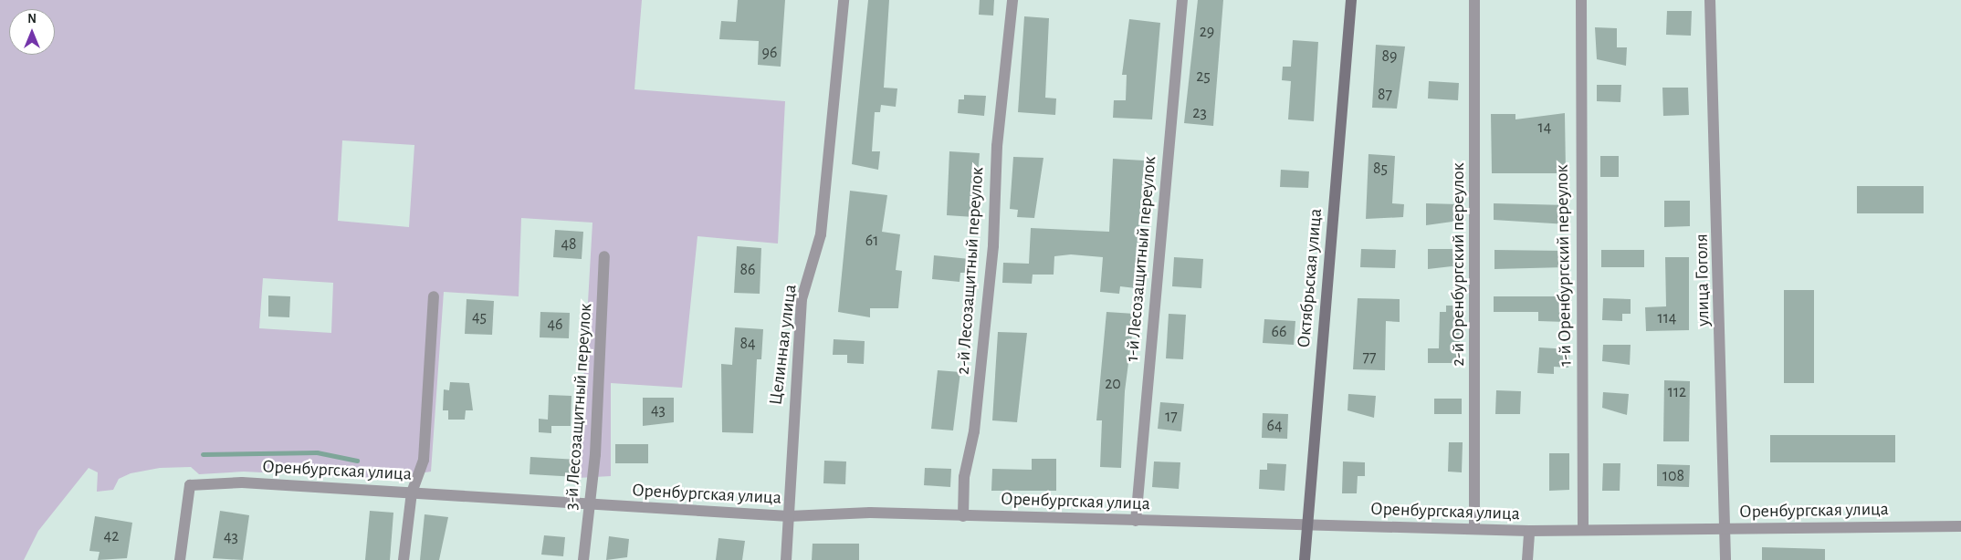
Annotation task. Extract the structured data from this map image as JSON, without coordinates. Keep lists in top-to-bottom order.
{
  "streets": {
    "street": [
      "1-й Лесозащитный переулок",
      "2-й Оренбургский переулок",
      "1-й Оренбургский переулок",
      "2-й Лесозащитный переулок",
      "Октябрьская улица",
      "улица Гоголя",
      "Целинная улица",
      "3-й Лесозащитный переулок",
      "Оренбургская улица"
    ]
  },
  "crossings": [
    ["1-й Лесозащитный переулок", "Оренбургская улица"],
    ["2-й Оренбургский переулок", "Оренбургская улица"],
    ["1-й Оренбургский переулок", "Оренбургская улица"],
    ["2-й Лесозащитный переулок", "Оренбургская улица"],
    ["Октябрьская улица", "Оренбургская улица"],
    ["улица Гоголя", "Оренбургская улица"],
    ["Целинная улица", "Оренбургская улица"],
    ["3-й Лесозащитный переулок", "Оренбургская улица"]
  ],
  "house_numbers": [
    "29",
    "96",
    "89",
    "25",
    "87",
    "23",
    "14",
    "85",
    "61",
    "48",
    "86",
    "45",
    "114",
    "46",
    "66",
    "84",
    "77",
    "20",
    "112",
    "43",
    "17",
    "64",
    "108",
    "42",
    "43"
  ],
  "north": "top"
}
